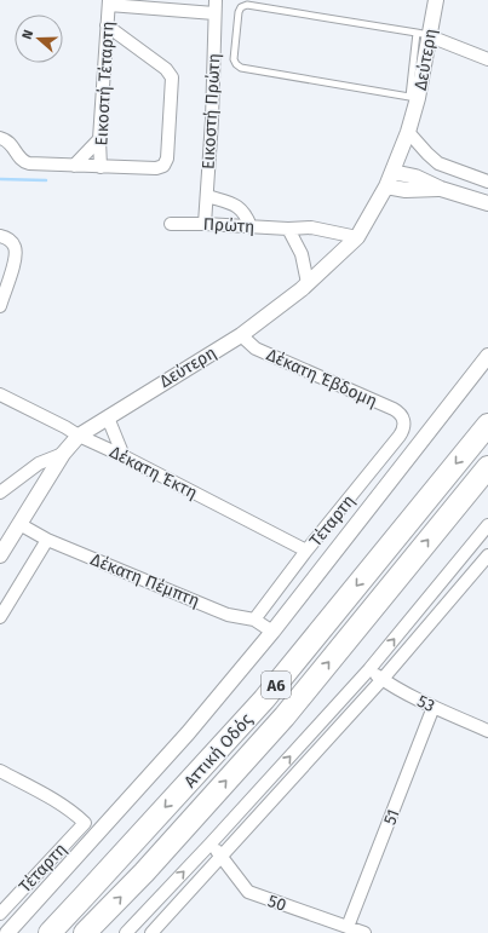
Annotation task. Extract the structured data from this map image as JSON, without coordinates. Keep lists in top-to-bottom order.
{
  "streets": {
    "highway": ["Α6", "Αττική Οδός"],
    "street": [
      "Δεύτερη",
      "Εικοστή Τέταρτη",
      "Εικοστή Πρώτη",
      "Πρώτη",
      "Δέκατη Έβδομη",
      "Δέκατη Έκτη",
      "Τέταρτη",
      "Δέκατη Πέμπτη",
      "53",
      "51",
      "50"
    ]
  },
  "crossings": [
    ["Δεύτερη", "Πρώτη"],
    ["Δεύτερη", "Δέκατη Έβδομη"],
    ["Δεύτερη", "Δέκατη Έκτη"],
    ["Δεύτερη", "Δέκατη Πέμπτη"],
    ["Εικοστή Πρώτη", "Πρώτη"],
    ["Δέκατη Έβδομη", "Τέταρτη"],
    ["Δέκατη Έκτη", "Τέταρτη"],
    ["Τέταρτη", "Δέκατη Πέμπτη"],
    ["53", "51"],
    ["51", "50"]
  ],
  "north": "left"
}
